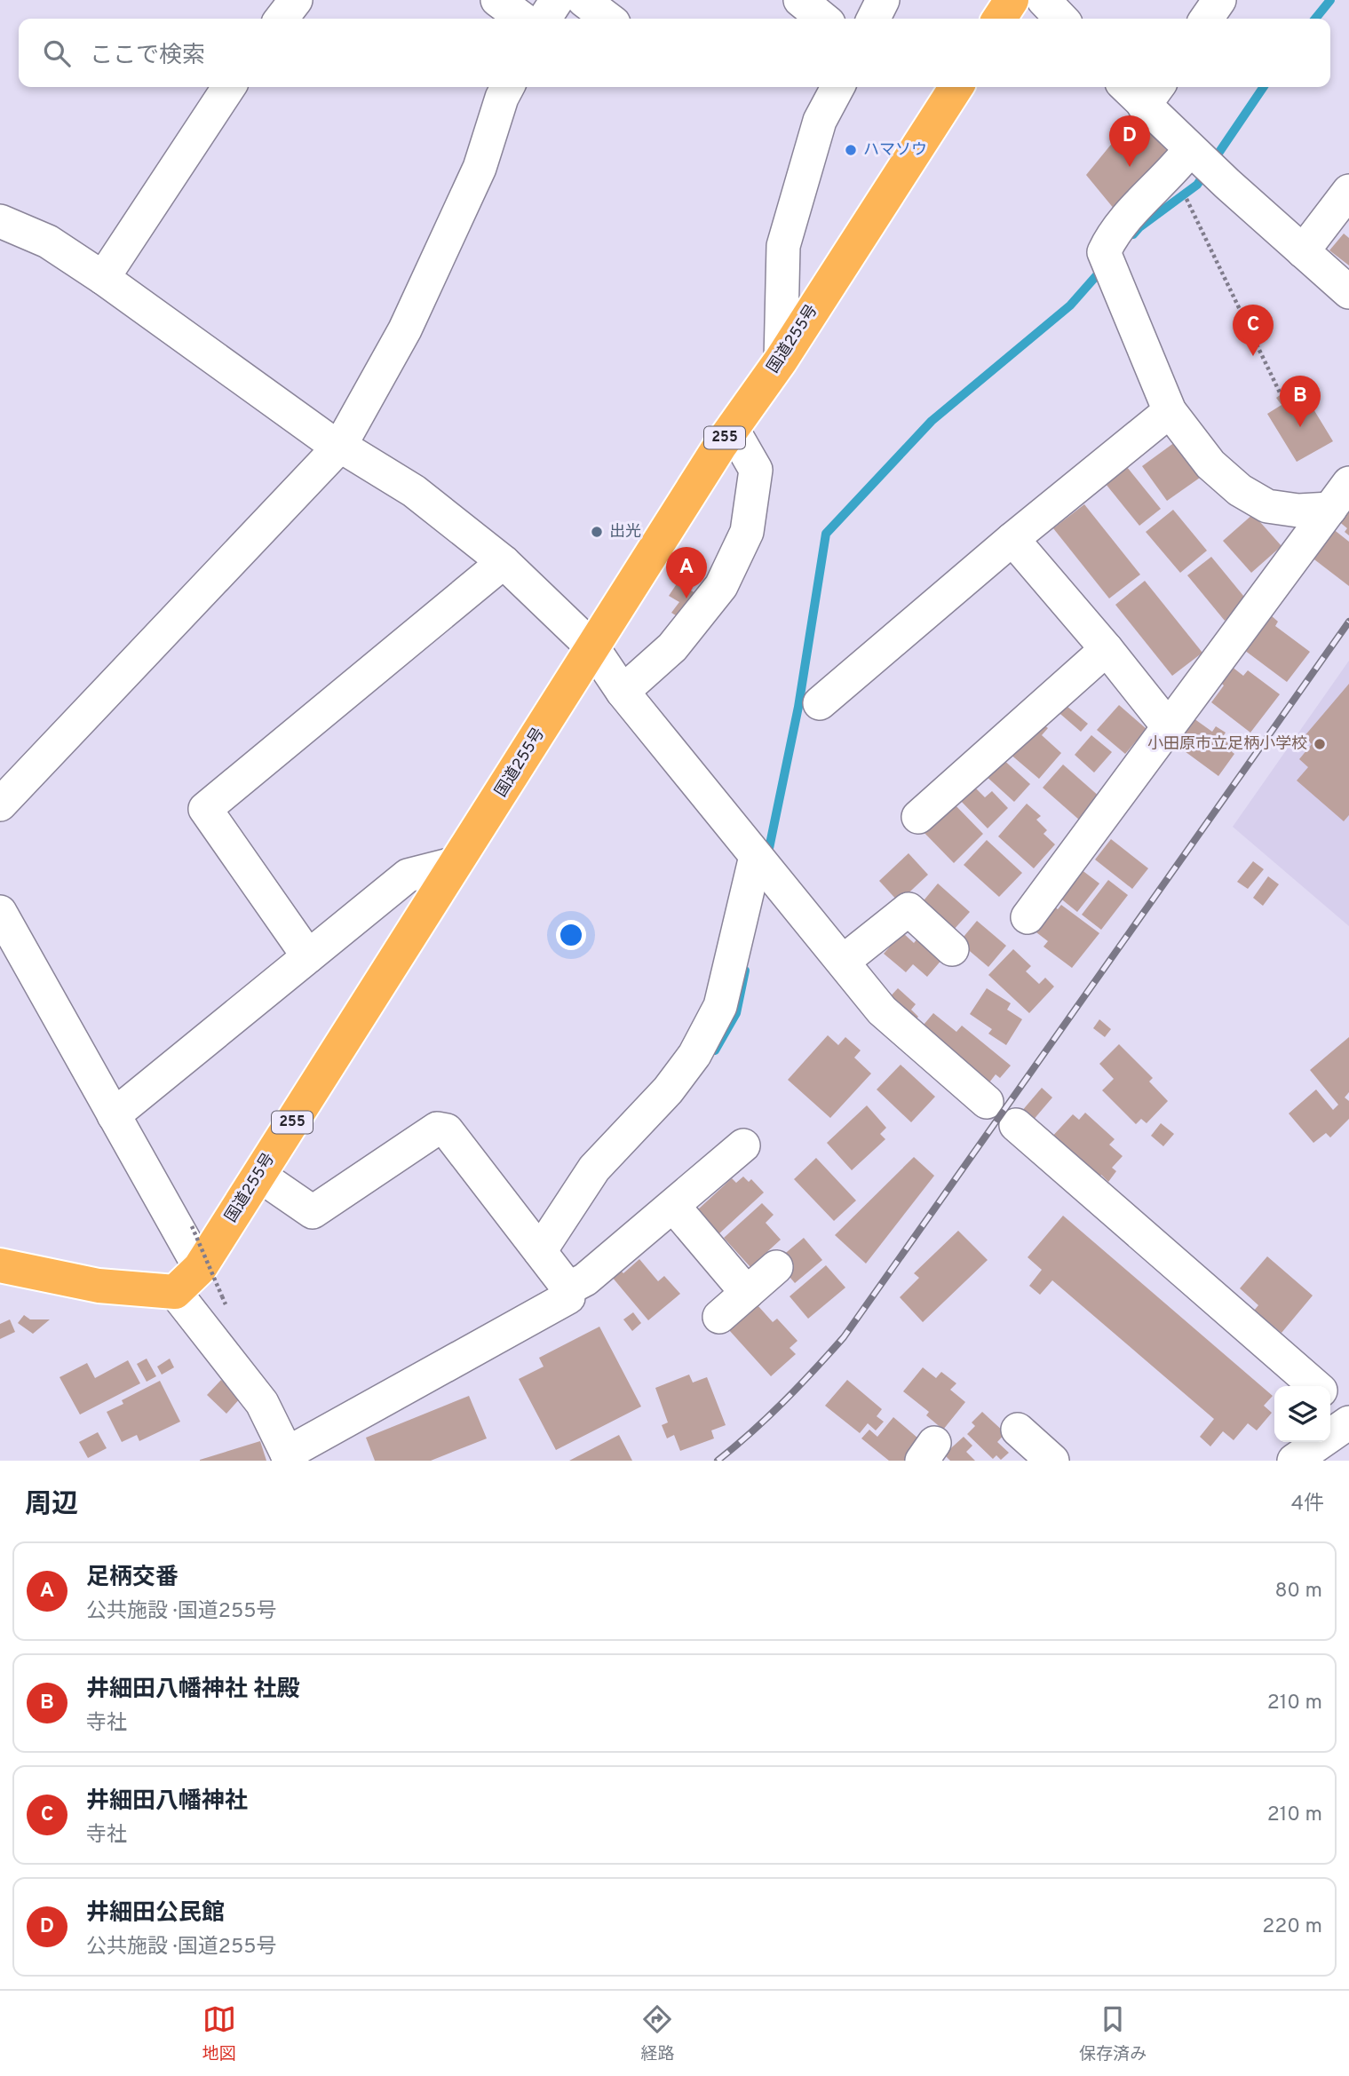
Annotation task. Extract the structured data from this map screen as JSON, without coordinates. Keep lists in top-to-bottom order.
{
  "streets": {
    "highway": ["国道255号", "255"]
  },
  "places": ["ハマソウ", "出光", "小田原市立足柄小学校"],
  "page": {
    "search": "ここで検索",
    "pins": [
      "D",
      "C",
      "B",
      "A"
    ],
    "heading": ["周辺", "4件"],
    "list": [
      {
        "mark": "A",
        "name": "足柄交番",
        "note": "公共施設 · 国道255号",
        "value": "80 m"
      },
      {
        "mark": "B",
        "name": "井細田八幡神社 社殿",
        "note": "寺社",
        "value": "210 m"
      },
      {
        "mark": "C",
        "name": "井細田八幡神社",
        "note": "寺社",
        "value": "210 m"
      },
      {
        "mark": "D",
        "name": "井細田公民館",
        "note": "公共施設 · 国道255号",
        "value": "220 m"
      }
    ],
    "nav": ["地図", "経路", "保存済み"]
  }
}
